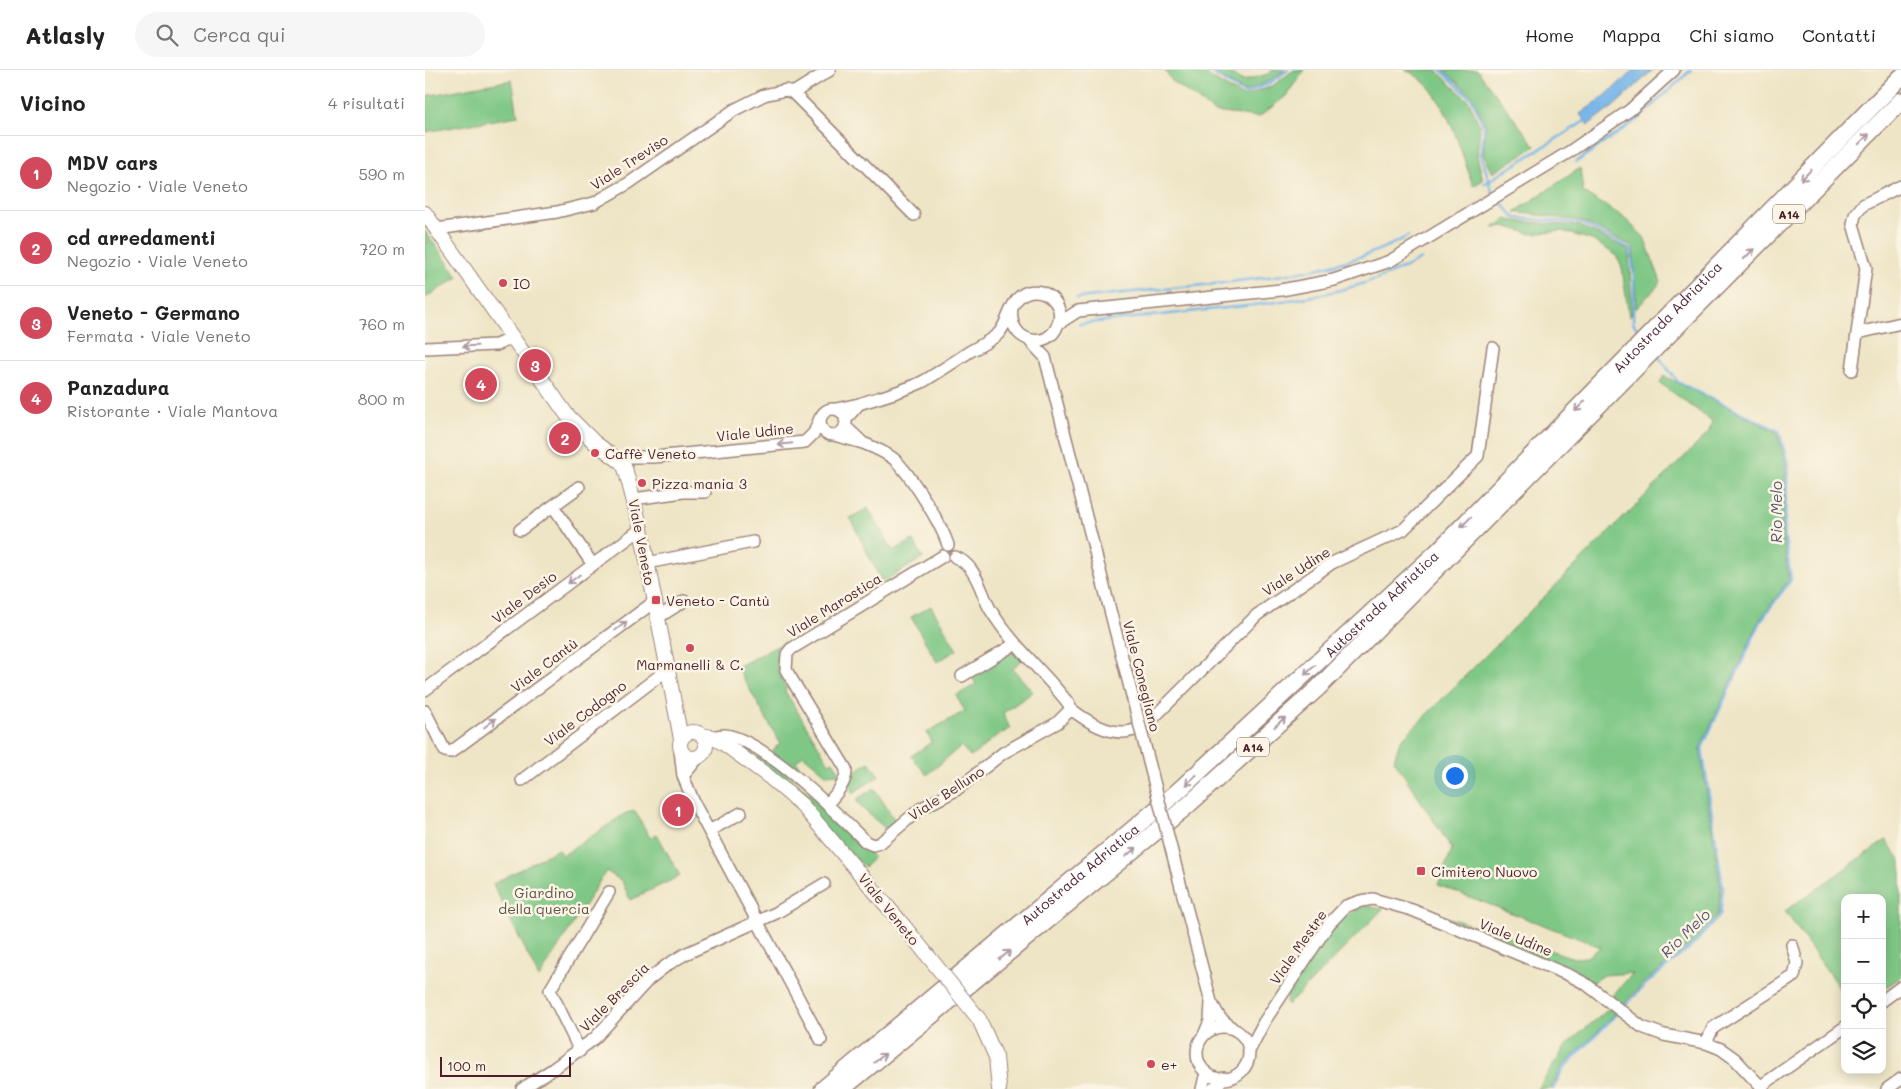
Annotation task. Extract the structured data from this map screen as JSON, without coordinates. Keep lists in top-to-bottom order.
{
  "streets": {
    "highway": ["A14", "Autostrada Adriatica"],
    "main road": ["Viale Veneto"],
    "street": [
      "Viale Treviso",
      "Viale Udine",
      "Viale Desio",
      "Viale Marostica",
      "Viale Cantù",
      "Viale Conegliano",
      "Viale Codogno",
      "Viale Belluno",
      "Viale Mestre",
      "Viale Brescia"
    ]
  },
  "crossings": [
    ["Viale Udine", "Viale Veneto"],
    ["Viale Udine", "Viale Belluno"],
    ["Viale Udine", "Viale Mestre"],
    ["Viale Veneto", "Viale Desio"],
    ["Viale Veneto", "Viale Cantù"],
    ["Viale Veneto", "Viale Codogno"],
    ["Viale Veneto", "Viale Belluno"],
    ["Viale Veneto", "Viale Brescia"],
    ["Viale Marostica", "Viale Belluno"],
    ["Viale Conegliano", "Viale Mestre"]
  ],
  "one_way": ["Viale Desio", "Viale Cantù"],
  "water": ["Rio Melo"],
  "parks": ["Giardino della quercia"],
  "places": {
    "other": [
      "IO",
      "Caffè Veneto",
      "Pizza mania 3",
      "Marmanelli & C.",
      "e+"
    ],
    "transit": ["Veneto - Cantù", "Cimitero Nuovo"]
  },
  "scale_bar": "100 m",
  "page": {
    "header": "Atlasly",
    "search": "Cerca qui",
    "nav": [
      "Home",
      "Mappa",
      "Chi siamo",
      "Contatti"
    ],
    "heading": ["Vicino", "4 risultati"],
    "list": [
      {
        "mark": "1",
        "name": "MDV cars",
        "note": "Negozio · Viale Veneto",
        "value": "590 m"
      },
      {
        "mark": "2",
        "name": "cd arredamenti",
        "note": "Negozio · Viale Veneto",
        "value": "720 m"
      },
      {
        "mark": "3",
        "name": "Veneto - Germano",
        "note": "Fermata · Viale Veneto",
        "value": "760 m"
      },
      {
        "mark": "4",
        "name": "Panzadura",
        "note": "Ristorante · Viale Mantova",
        "value": "800 m"
      }
    ],
    "pins": [
      "3",
      "4",
      "2",
      "1"
    ],
    "map_buttons": ["+", "−"],
    "scale": "100 m"
  }
}
